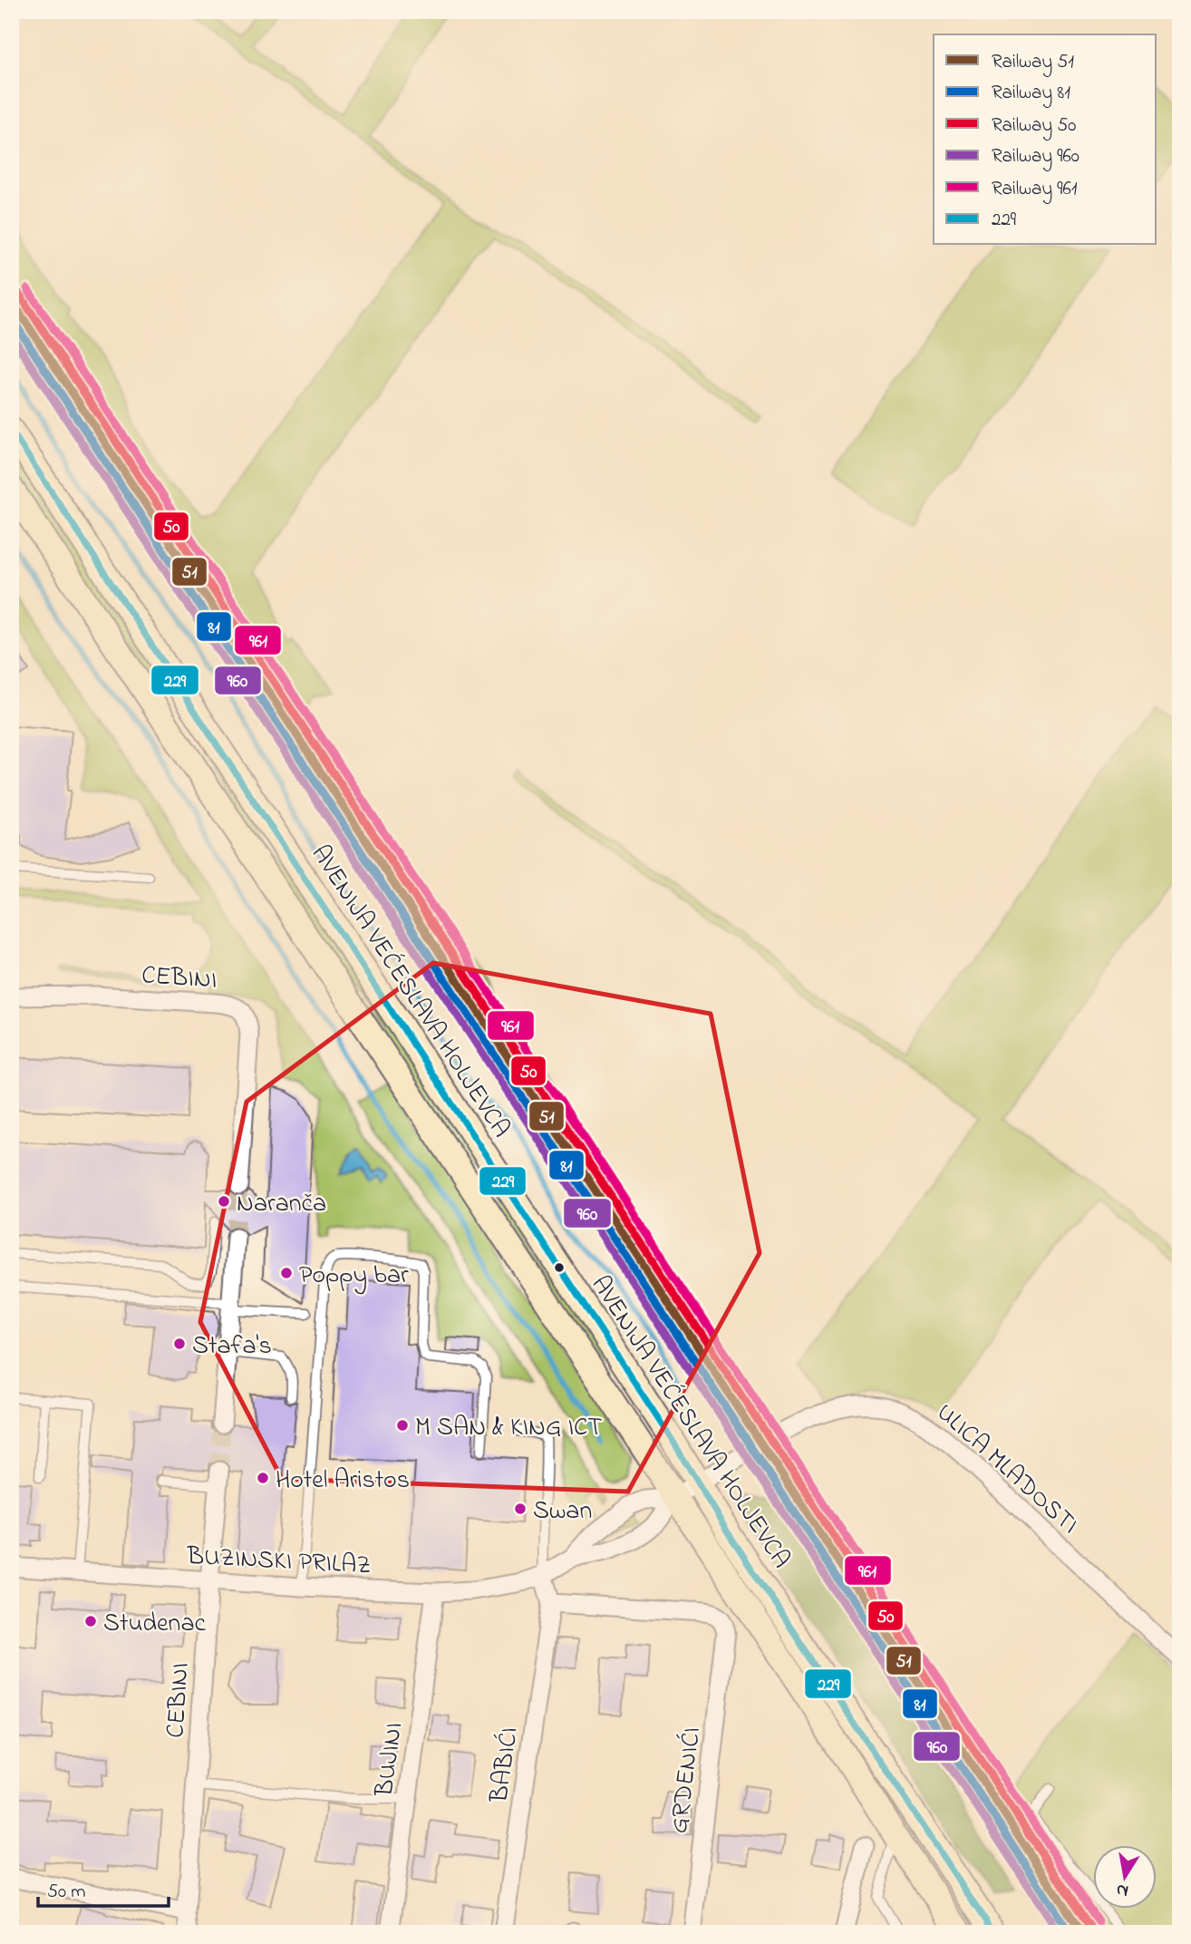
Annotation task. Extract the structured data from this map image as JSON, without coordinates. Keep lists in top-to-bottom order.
{
  "streets": {
    "main road": ["AVENIJA VEĆESLAVA HOLJEVCA"],
    "street": [
      "CEBINI",
      "ULICA MLADOSTI",
      "BUZINSKI PRILAZ",
      "BUJINI",
      "BABIĆI",
      "GRDENIĆI"
    ]
  },
  "crossings": [
    ["CEBINI", "BUZINSKI PRILAZ"],
    ["AVENIJA VEĆESLAVA HOLJEVCA", "ULICA MLADOSTI"],
    ["ULICA MLADOSTI", "BUZINSKI PRILAZ"],
    ["BUZINSKI PRILAZ", "BUJINI"],
    ["BABIĆI", "GRDENIĆI"]
  ],
  "places": [
    "Naranča",
    "Poppy bar",
    "Stafa's",
    "M SAN & KING ICT",
    "Hotel Aristos",
    "Swan",
    "Studenac"
  ],
  "lines": [
    "rail line 961",
    "rail line 50",
    "rail line 51",
    "rail line 81",
    "rail line 960",
    "transit line 229"
  ],
  "legend": [
    "Railway 51",
    "Railway 81",
    "Railway 50",
    "Railway 960",
    "Railway 961",
    "229"
  ],
  "scale_bar": "50 m",
  "north": "bottom"
}
